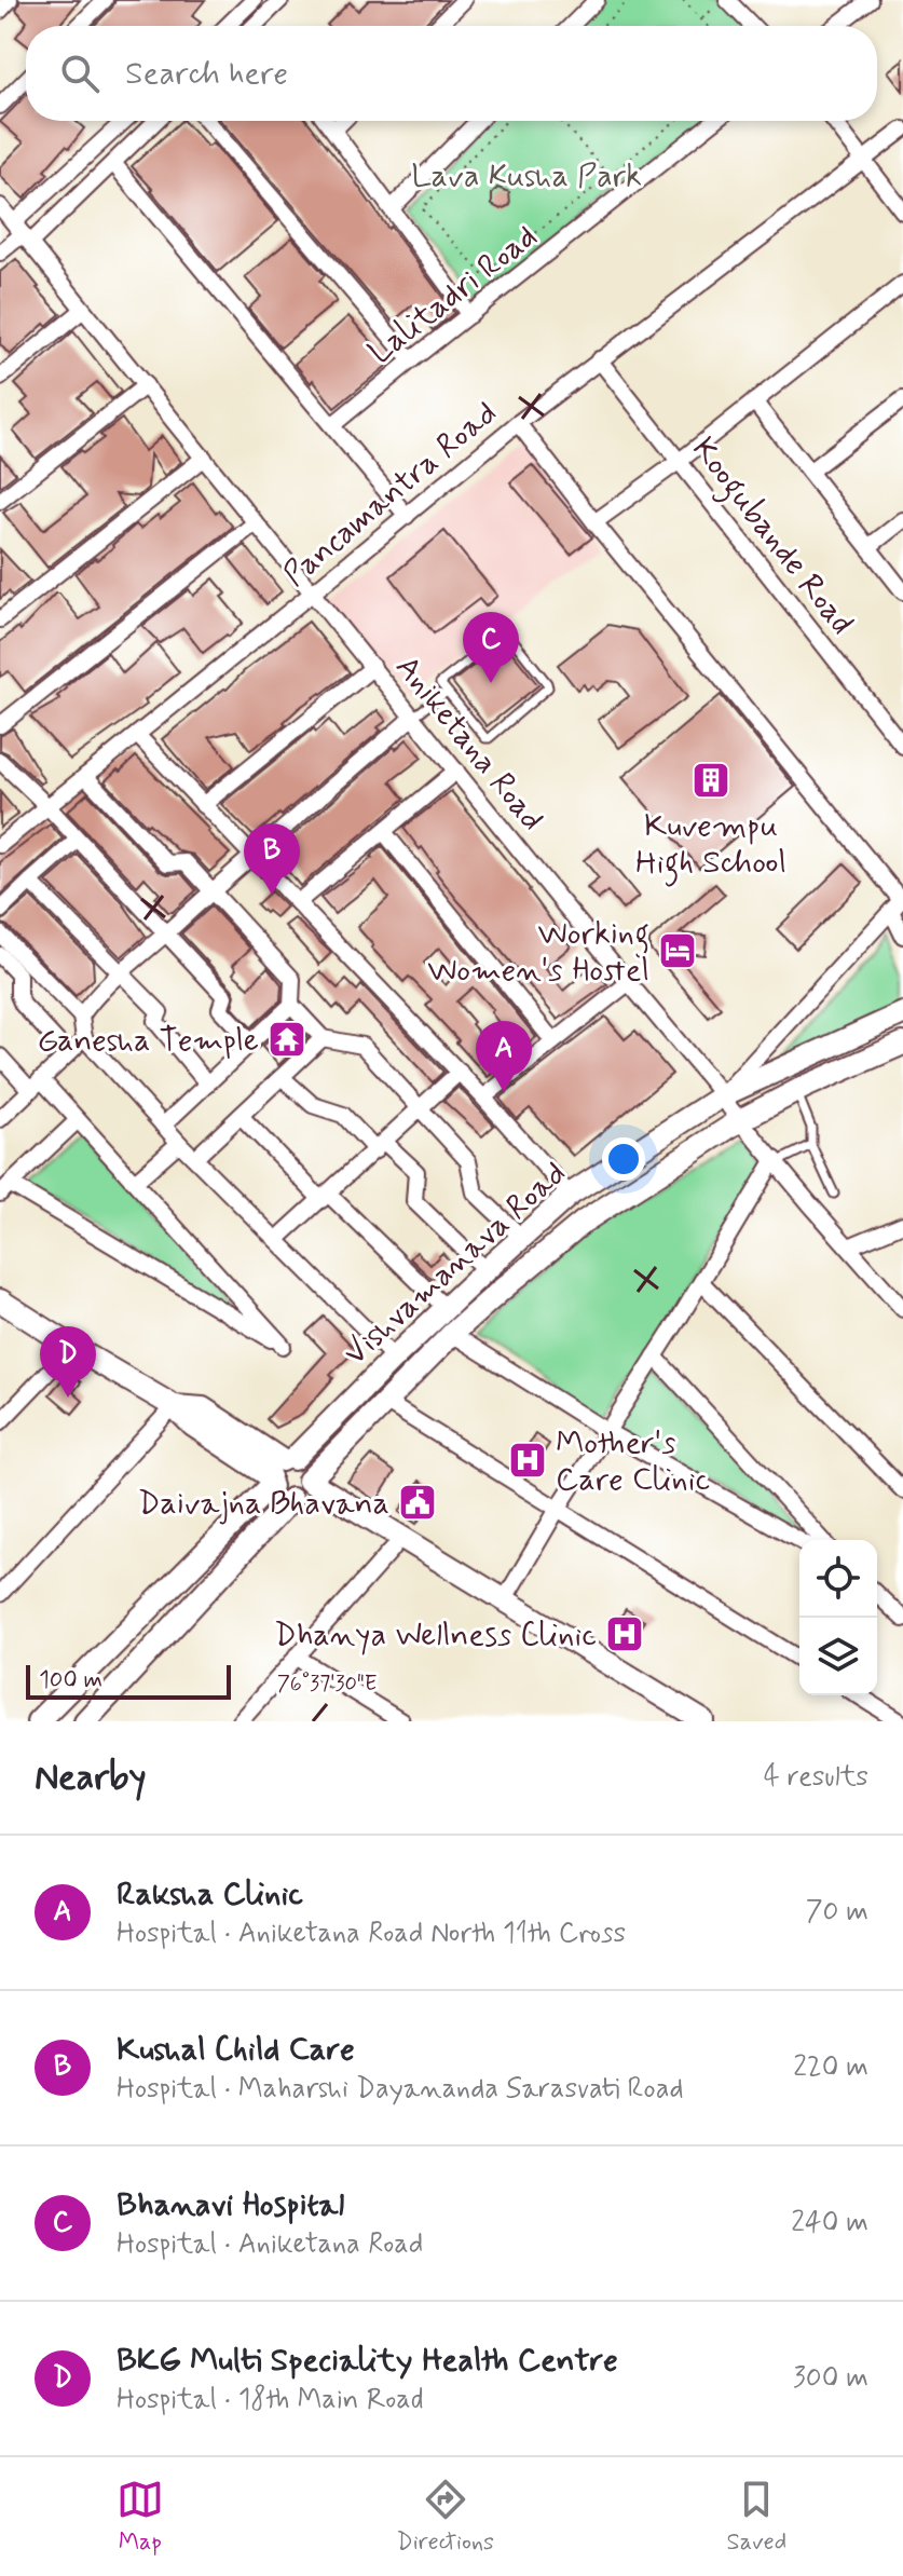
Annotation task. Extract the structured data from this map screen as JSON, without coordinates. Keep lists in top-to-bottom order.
{
  "streets": {
    "main road": ["Vishvamanava Road"],
    "street": [
      "Lalitadri Road",
      "Pancamantra Road",
      "Koogubande Road",
      "Aniketana Road"
    ]
  },
  "crossings": [
    ["Pancamantra Road", "Koogubande Road"],
    ["Pancamantra Road", "Aniketana Road"],
    ["Aniketana Road", "Vishvamanava Road"]
  ],
  "parks": ["Lava Kusha Park"],
  "places": {
    "building": ["Kuvempu High School"],
    "hotel": ["Working Women's Hostel"],
    "temple": ["Ganesha Temple"],
    "hospital": ["Mother's Care Clinic", "Dhanya Wellness Clinic"],
    "public building": ["Daivajna Bhavana"]
  },
  "scale_bar": "100 m",
  "page": {
    "search": "Search here",
    "pins": [
      "C",
      "B",
      "A",
      "D"
    ],
    "scale": "100 m",
    "heading": ["Nearby", "4 results"],
    "list": [
      {
        "mark": "A",
        "name": "Raksha Clinic",
        "note": "Hospital · Aniketana Road North 11th Cross",
        "value": "70 m"
      },
      {
        "mark": "B",
        "name": "Kushal Child Care",
        "note": "Hospital · Maharshi Dayananda Sarasvati Road",
        "value": "220 m"
      },
      {
        "mark": "C",
        "name": "Bhanavi Hospital",
        "note": "Hospital · Aniketana Road",
        "value": "240 m"
      },
      {
        "mark": "D",
        "name": "BKG Multi Speciality Health Centre",
        "note": "Hospital · 18th Main Road",
        "value": "300 m"
      }
    ],
    "nav": ["Map", "Directions", "Saved"]
  },
  "coordinates": ["76°37'30\"E"]
}
